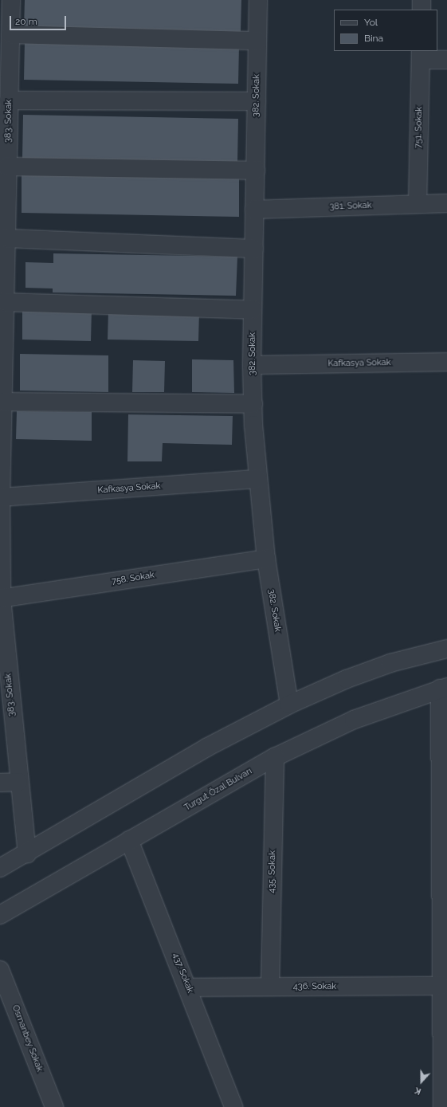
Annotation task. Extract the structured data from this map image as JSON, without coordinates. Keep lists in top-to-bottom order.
{
  "streets": {
    "street": [
      "382. Sokak",
      "383. Sokak",
      "751. Sokak",
      "381. Sokak",
      "Kafkasya Sokak",
      "758. Sokak",
      "Turgut Özal Bulvarı",
      "435. Sokak",
      "437. Sokak",
      "436. Sokak",
      "Osmanbey Sokak"
    ]
  },
  "crossings": [
    ["382. Sokak", "381. Sokak"],
    ["382. Sokak", "Kafkasya Sokak"],
    ["382. Sokak", "758. Sokak"],
    ["383. Sokak", "Kafkasya Sokak"],
    ["383. Sokak", "758. Sokak"],
    ["751. Sokak", "381. Sokak"],
    ["Turgut Özal Bulvarı", "435. Sokak"],
    ["Turgut Özal Bulvarı", "437. Sokak"],
    ["435. Sokak", "436. Sokak"],
    ["437. Sokak", "436. Sokak"]
  ],
  "legend": ["Yol", "Bina"],
  "scale_bar": "20 m",
  "north": "bottom"
}
